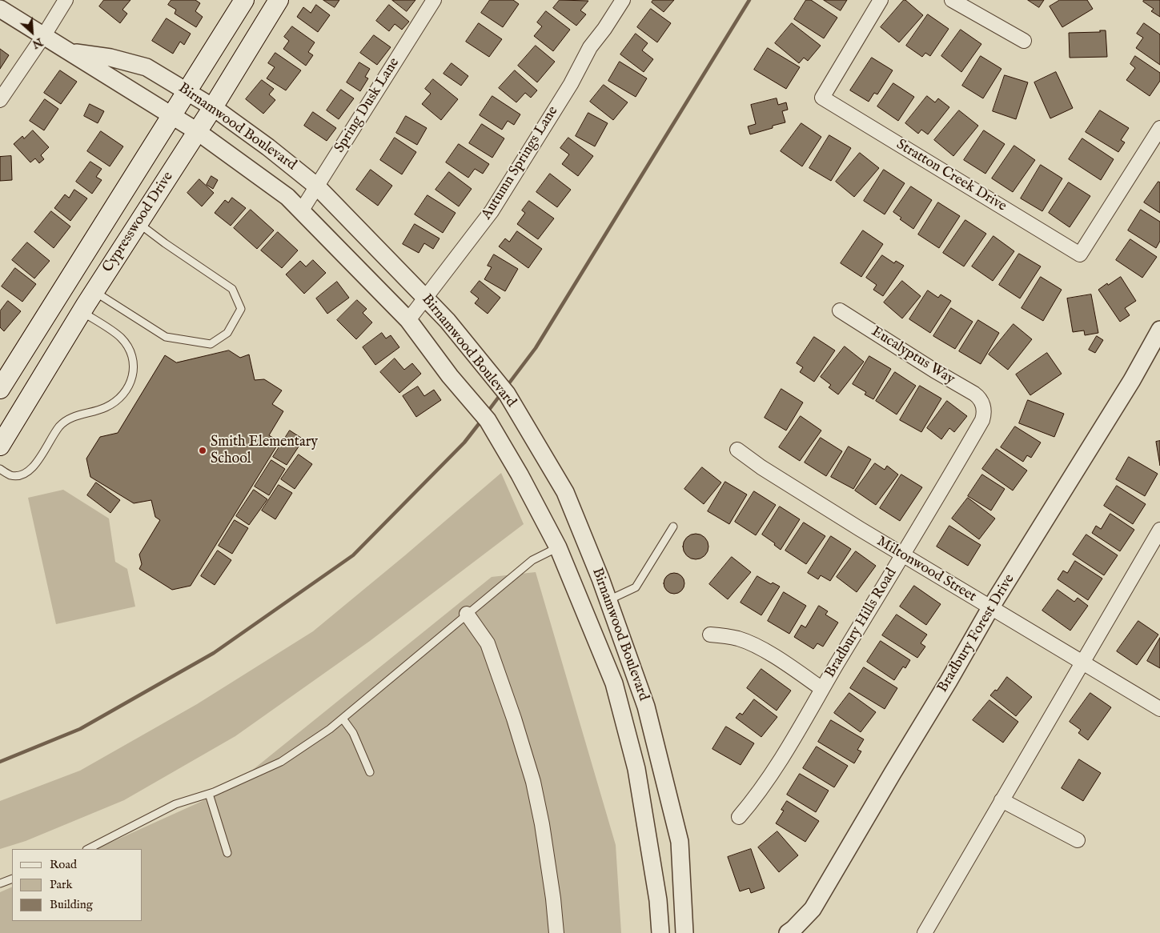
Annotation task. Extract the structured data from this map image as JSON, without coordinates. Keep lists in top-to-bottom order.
{
  "streets": {
    "main road": ["Cypresswood Drive"],
    "street": [
      "Spring Dusk Lane",
      "Birnamwood Boulevard",
      "Autumn Springs Lane",
      "Stratton Creek Drive",
      "Eucalyptus Way",
      "Miltonwood Street",
      "Bradbury Hills Road",
      "Bradbury Forest Drive"
    ]
  },
  "crossings": [
    ["Spring Dusk Lane", "Birnamwood Boulevard"],
    ["Birnamwood Boulevard", "Autumn Springs Lane"],
    ["Birnamwood Boulevard", "Cypresswood Drive"],
    ["Eucalyptus Way", "Bradbury Hills Road"],
    ["Miltonwood Street", "Bradbury Hills Road"],
    ["Miltonwood Street", "Bradbury Forest Drive"]
  ],
  "places": ["Smith Elementary School"],
  "legend": ["Road", "Park", "Building"],
  "north": "bottom right"
}
